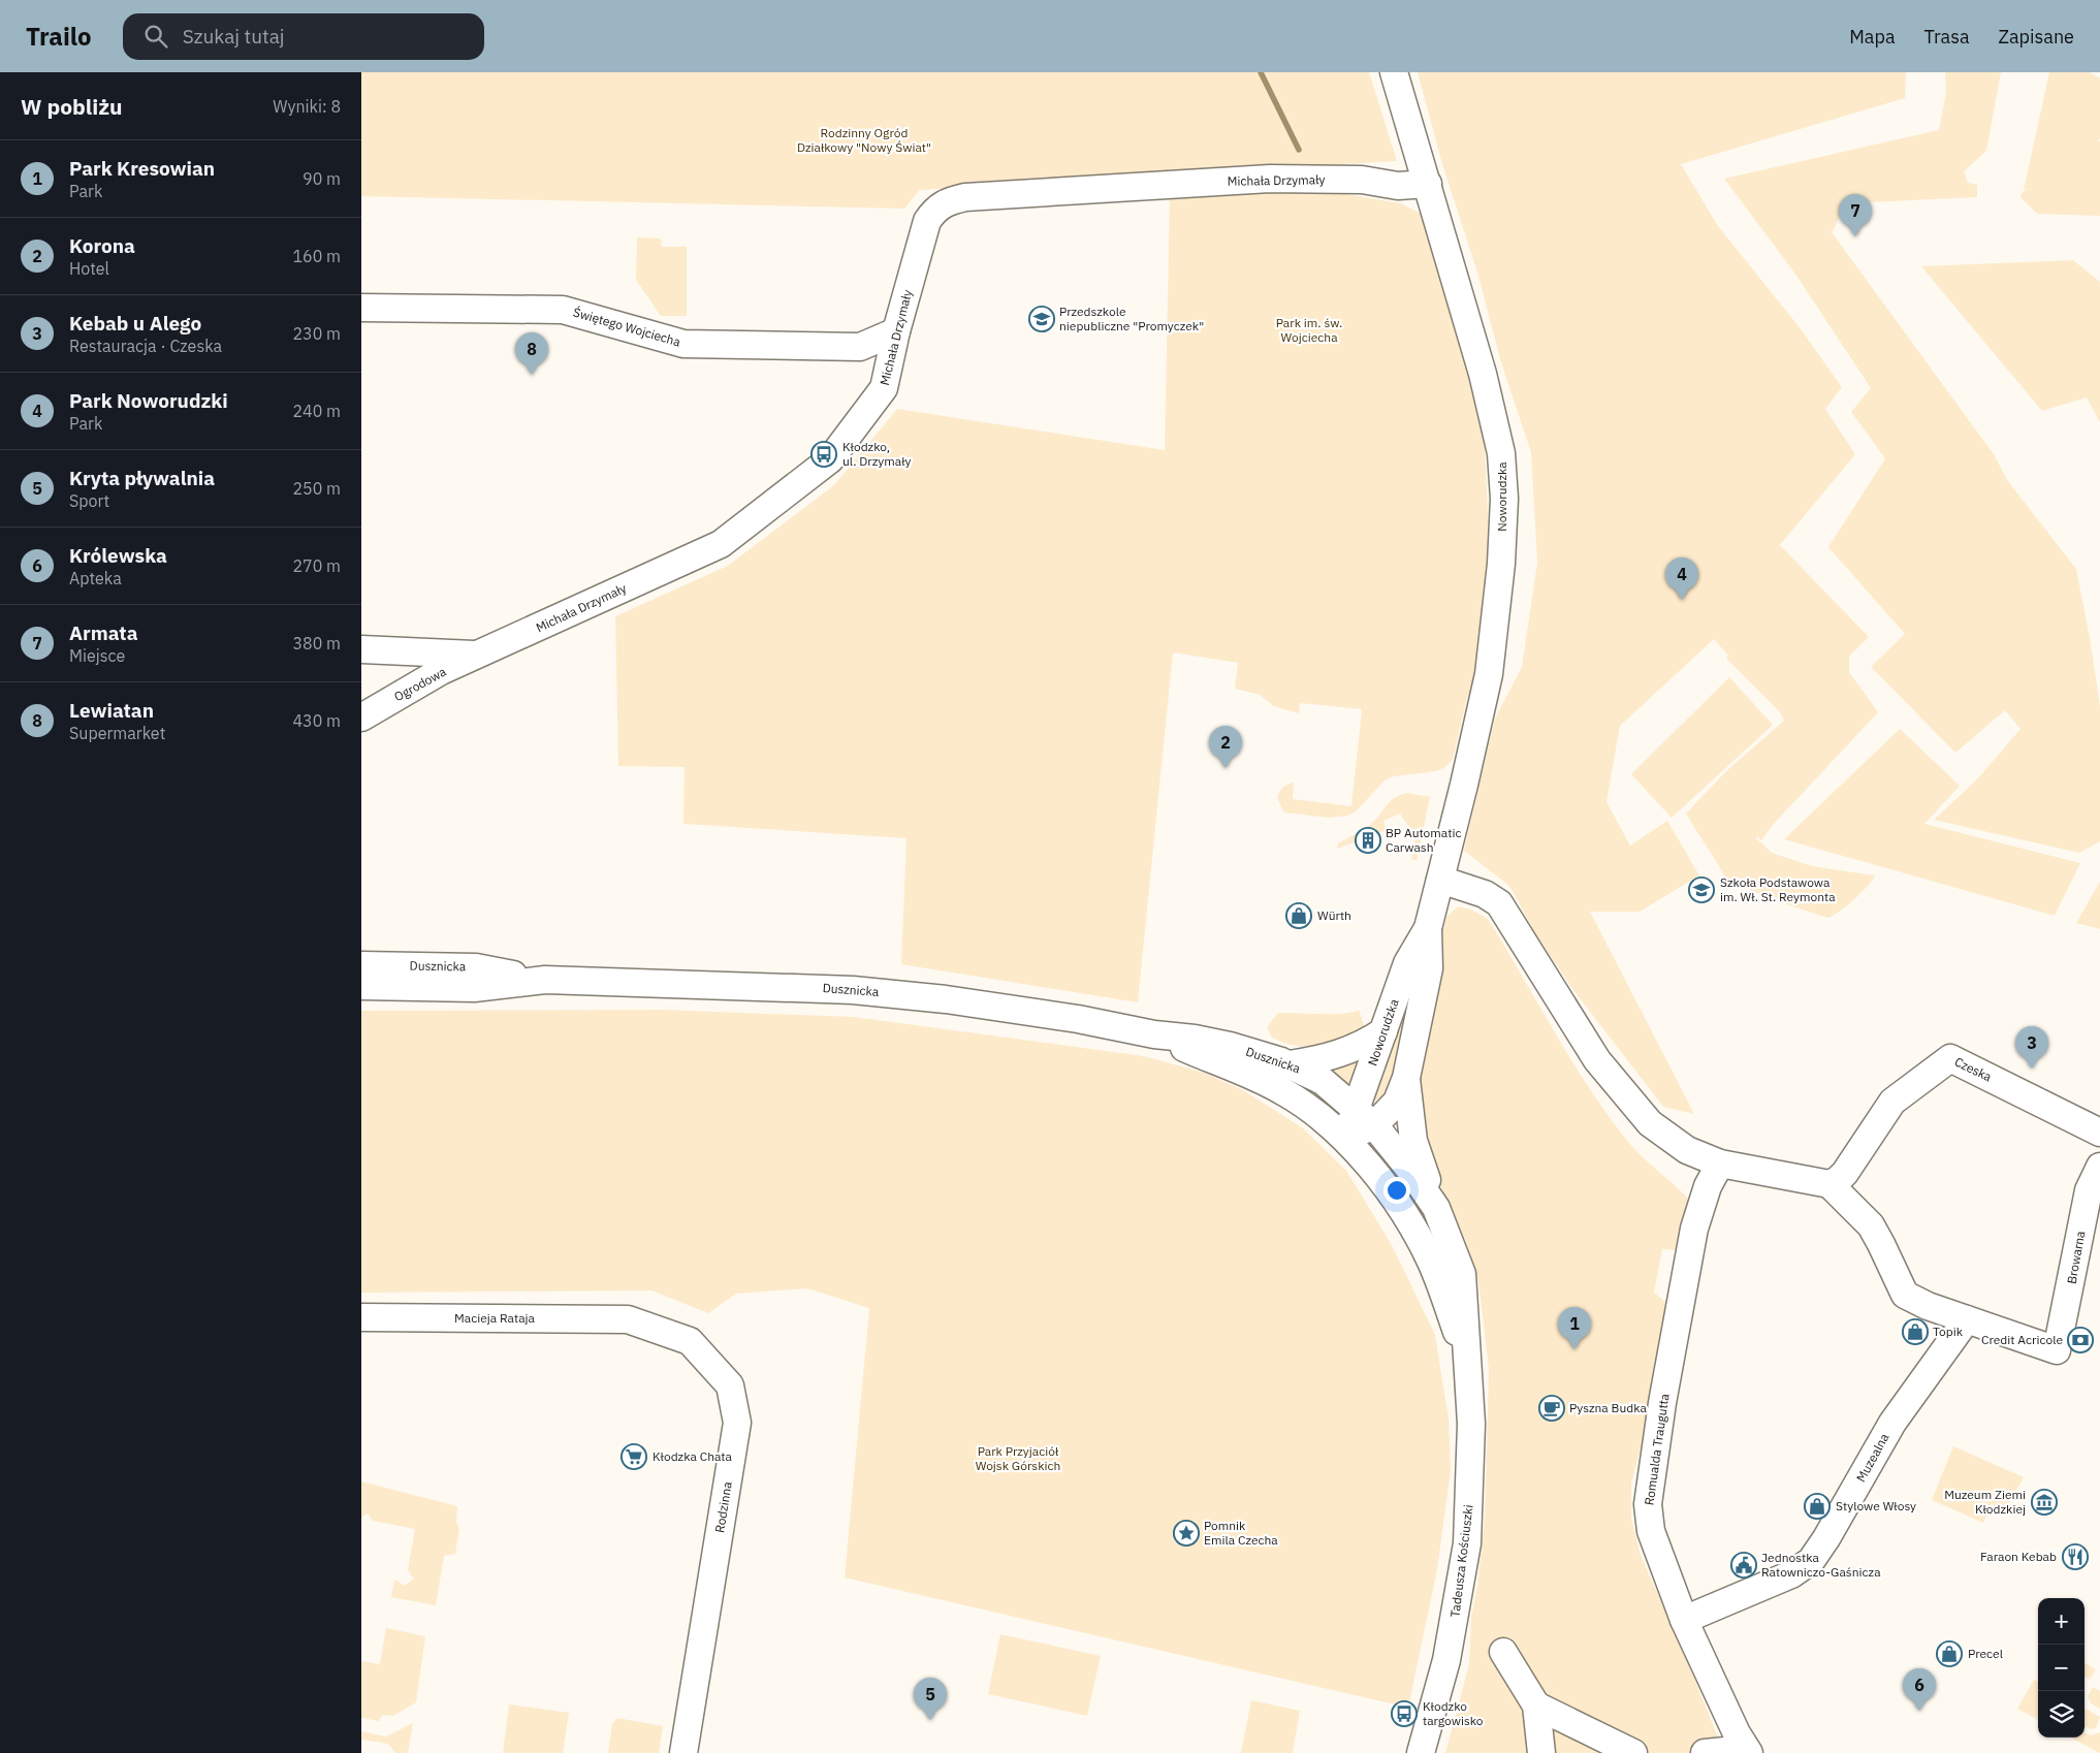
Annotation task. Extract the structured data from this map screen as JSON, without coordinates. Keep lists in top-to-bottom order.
{
  "streets": {
    "street": [
      "Michała Drzymały",
      "Świętego Wojciecha",
      "Noworudzka",
      "Ogrodowa",
      "Dusznicka",
      "Czeska",
      "Browarna",
      "Macieja Rataja",
      "Romualda Traugutta",
      "Muzealna",
      "Rodzinna",
      "Tadeusza Kościuszki"
    ]
  },
  "crossings": [
    ["Michała Drzymały", "Świętego Wojciecha"],
    ["Michała Drzymały", "Noworudzka"],
    ["Michała Drzymały", "Ogrodowa"],
    ["Noworudzka", "Dusznicka"],
    ["Noworudzka", "Tadeusza Kościuszki"],
    ["Dusznicka", "Tadeusza Kościuszki"],
    ["Browarna", "Muzealna"],
    ["Macieja Rataja", "Rodzinna"],
    ["Romualda Traugutta", "Muzealna"]
  ],
  "parks": ["Rodzinny Ogród Działkowy \"Nowy Świat\"", "Park im. św. Wojciecha", "Park Przyjaciół Wojsk Górskich"],
  "places": {
    "school or university": ["Przedszkole niepubliczne \"Promyczek\"", "Szkoła Podstawowa im. Wł. St. Reymonta"],
    "bus stop": ["Kłodzko, ul. Drzymały", "Kłodzko targowisko"],
    "building": ["BP Automatic Carwash"],
    "shop": [
      "Würth",
      "Topik",
      "Stylowe Włosy",
      "Precel"
    ],
    "bank": ["Credit Acricole"],
    "cafe": ["Pyszna Budka"],
    "supermarket": ["Kłodzka Chata"],
    "museum": ["Muzeum Ziemi Kłodzkiej"],
    "place": ["Pomnik Emila Czecha"],
    "restaurant": ["Faraon Kebab"],
    "public building": ["Jednostka Ratowniczo-Gaśnicza"]
  },
  "page": {
    "header": "Trailo",
    "search": "Szukaj tutaj",
    "nav": ["Mapa", "Trasa", "Zapisane"],
    "heading": ["W pobliżu", "Wyniki: 8"],
    "list": [
      {
        "mark": "1",
        "name": "Park Kresowian",
        "note": "Park",
        "value": "90 m"
      },
      {
        "mark": "2",
        "name": "Korona",
        "note": "Hotel",
        "value": "160 m"
      },
      {
        "mark": "3",
        "name": "Kebab u Alego",
        "note": "Restauracja · Czeska",
        "value": "230 m"
      },
      {
        "mark": "4",
        "name": "Park Noworudzki",
        "note": "Park",
        "value": "240 m"
      },
      {
        "mark": "5",
        "name": "Kryta pływalnia",
        "note": "Sport",
        "value": "250 m"
      },
      {
        "mark": "6",
        "name": "Królewska",
        "note": "Apteka",
        "value": "270 m"
      },
      {
        "mark": "7",
        "name": "Armata",
        "note": "Miejsce",
        "value": "380 m"
      },
      {
        "mark": "8",
        "name": "Lewiatan",
        "note": "Supermarket",
        "value": "430 m"
      }
    ],
    "pins": [
      "7",
      "8",
      "4",
      "2",
      "3",
      "1",
      "6",
      "5"
    ],
    "map_buttons": ["+", "−"]
  }
}
